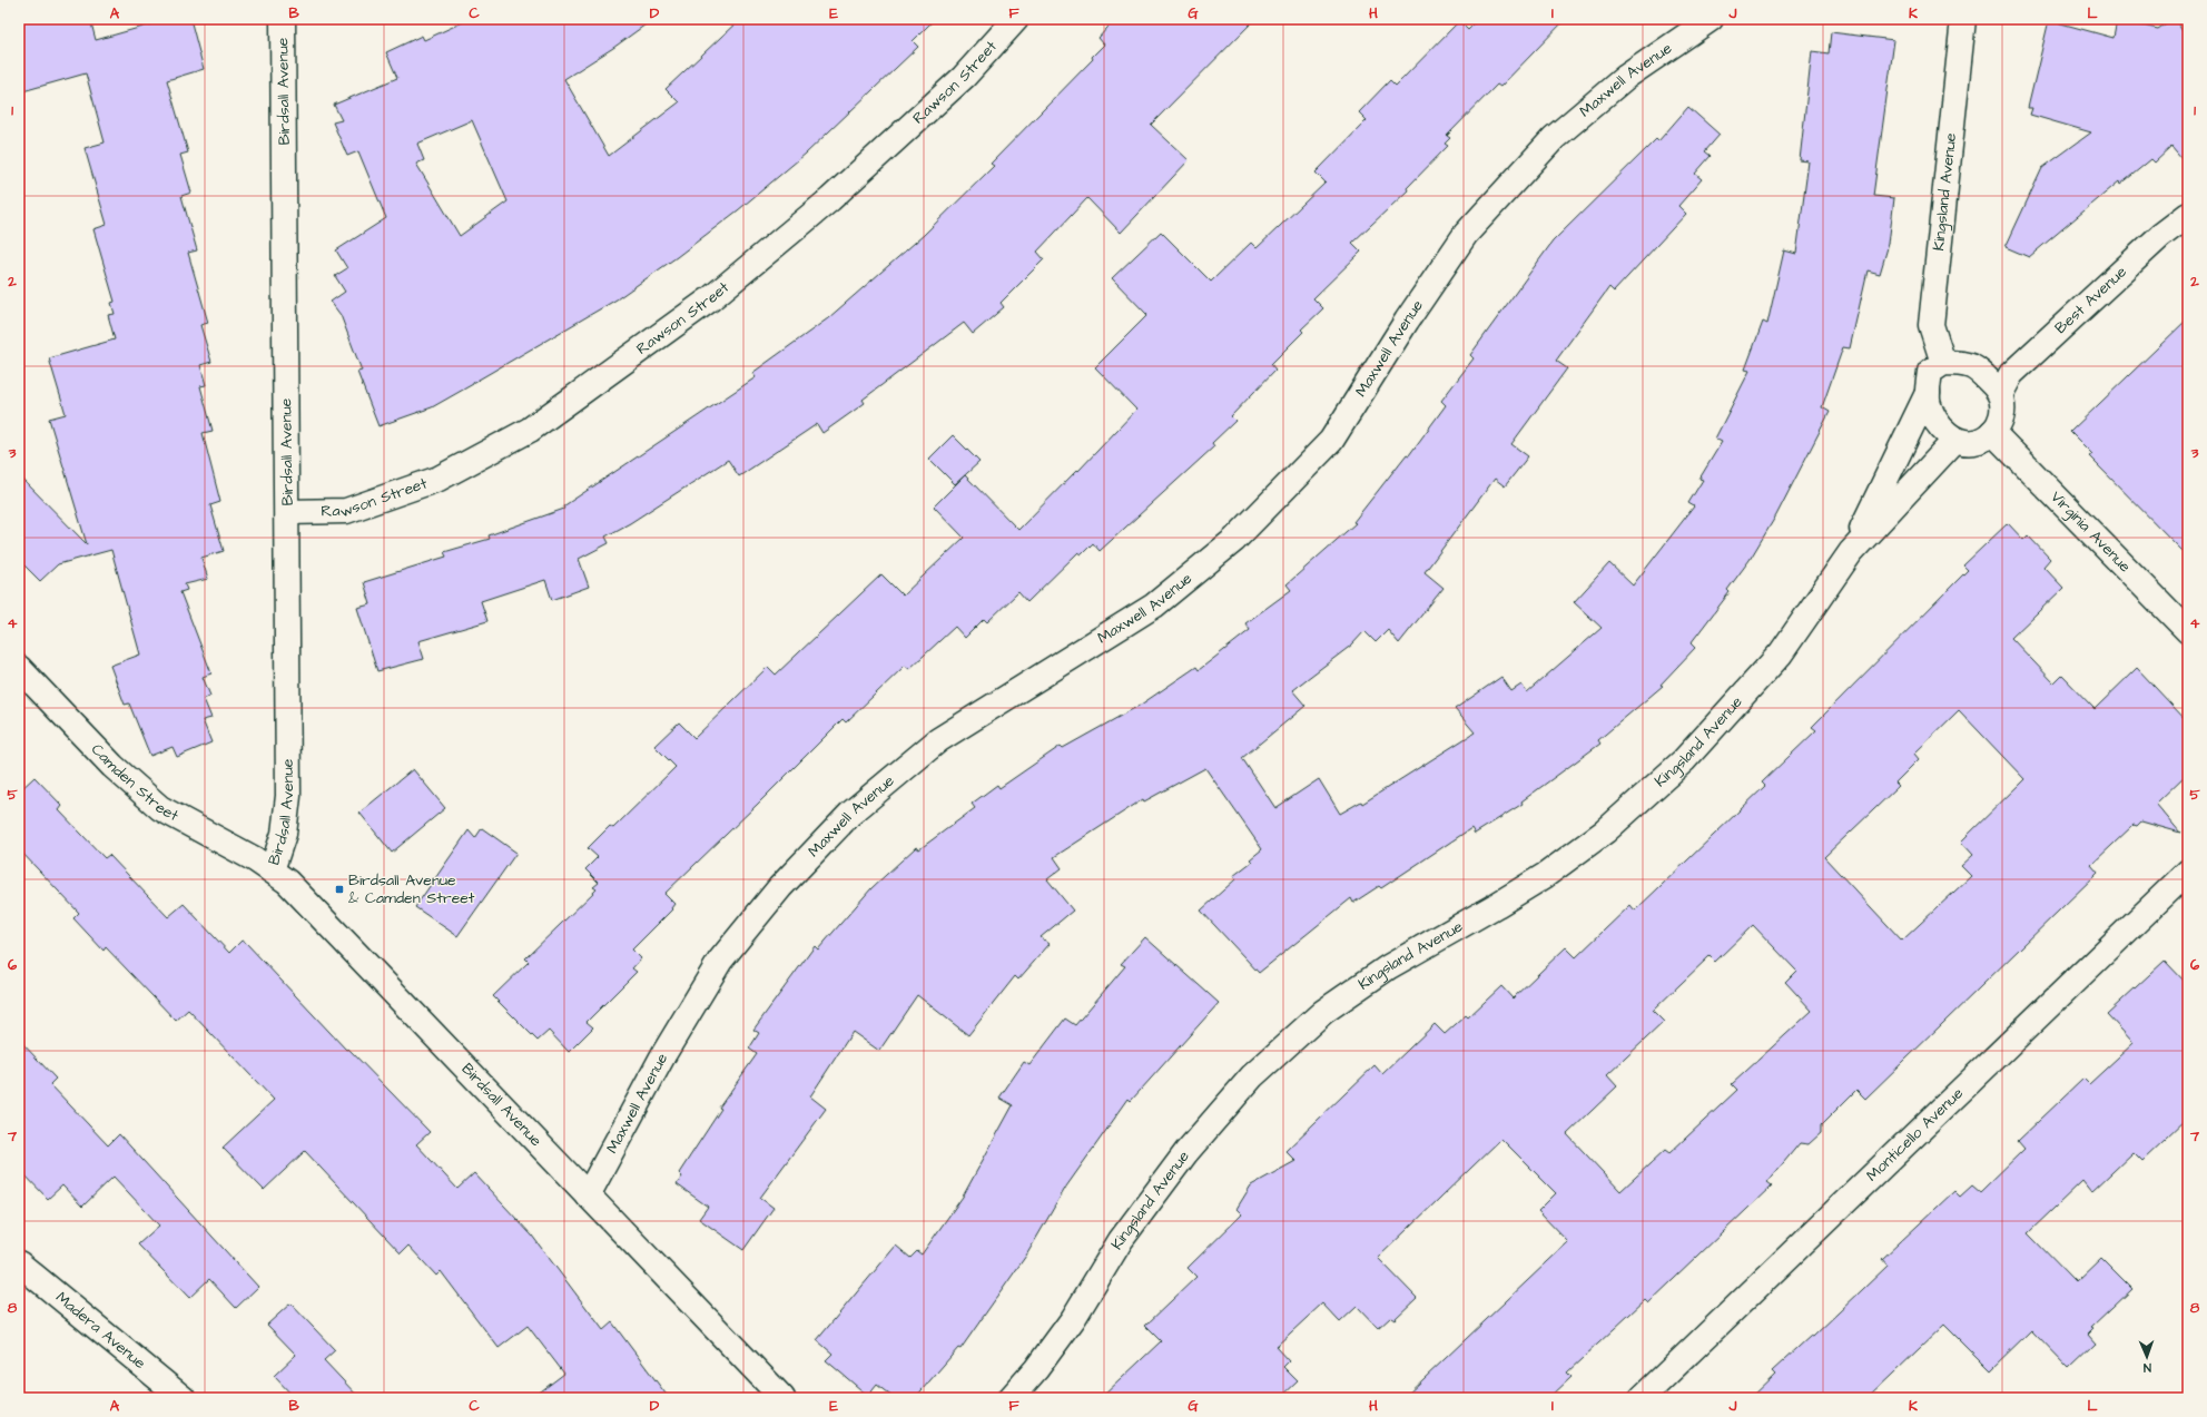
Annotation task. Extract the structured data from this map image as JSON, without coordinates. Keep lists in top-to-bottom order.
{
  "streets": {
    "street": [
      "Maxwell Avenue",
      "Rawson Street",
      "Birdsall Avenue",
      "Kingsland Avenue",
      "Best Avenue",
      "Virginia Avenue",
      "Camden Street",
      "Monticello Avenue",
      "Madera Avenue"
    ]
  },
  "crossings": [
    ["Maxwell Avenue", "Birdsall Avenue"],
    ["Rawson Street", "Birdsall Avenue"],
    ["Birdsall Avenue", "Camden Street"],
    ["Kingsland Avenue", "Best Avenue"],
    ["Kingsland Avenue", "Virginia Avenue"],
    ["Best Avenue", "Virginia Avenue"]
  ],
  "places": {
    "transit": ["Birdsall Avenue & Camden Street"]
  },
  "north": "bottom",
  "grid": {
    "columns": [
      "A",
      "B",
      "C",
      "D",
      "E",
      "F",
      "G",
      "H",
      "I",
      "J",
      "K",
      "L"
    ],
    "rows": [
      "1",
      "2",
      "3",
      "4",
      "5",
      "6",
      "7",
      "8"
    ]
  }
}
